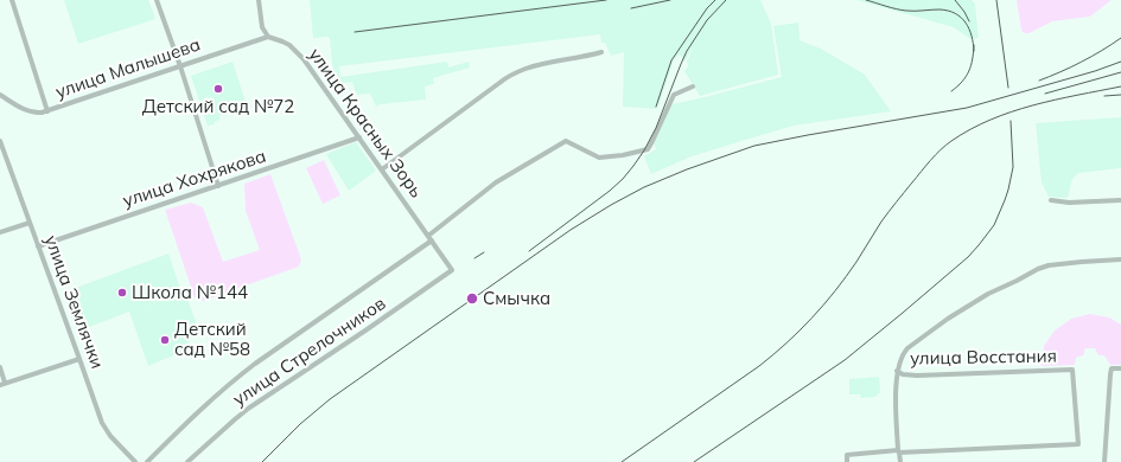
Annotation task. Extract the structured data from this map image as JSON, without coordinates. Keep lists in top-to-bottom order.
{
  "streets": {
    "street": [
      "улица Малышева",
      "улица Красных Зорь",
      "улица Хохрякова",
      "улица Землячки",
      "улица Стрелочников",
      "улица Восстания"
    ]
  },
  "crossings": [
    ["улица Малышева", "улица Красных Зорь"],
    ["улица Красных Зорь", "улица Хохрякова"],
    ["улица Красных Зорь", "улица Стрелочников"],
    ["улица Хохрякова", "улица Землячки"]
  ],
  "places": [
    "Детский сад №72",
    "Школа №144",
    "Смычка",
    "Детский сад №58"
  ]
}
